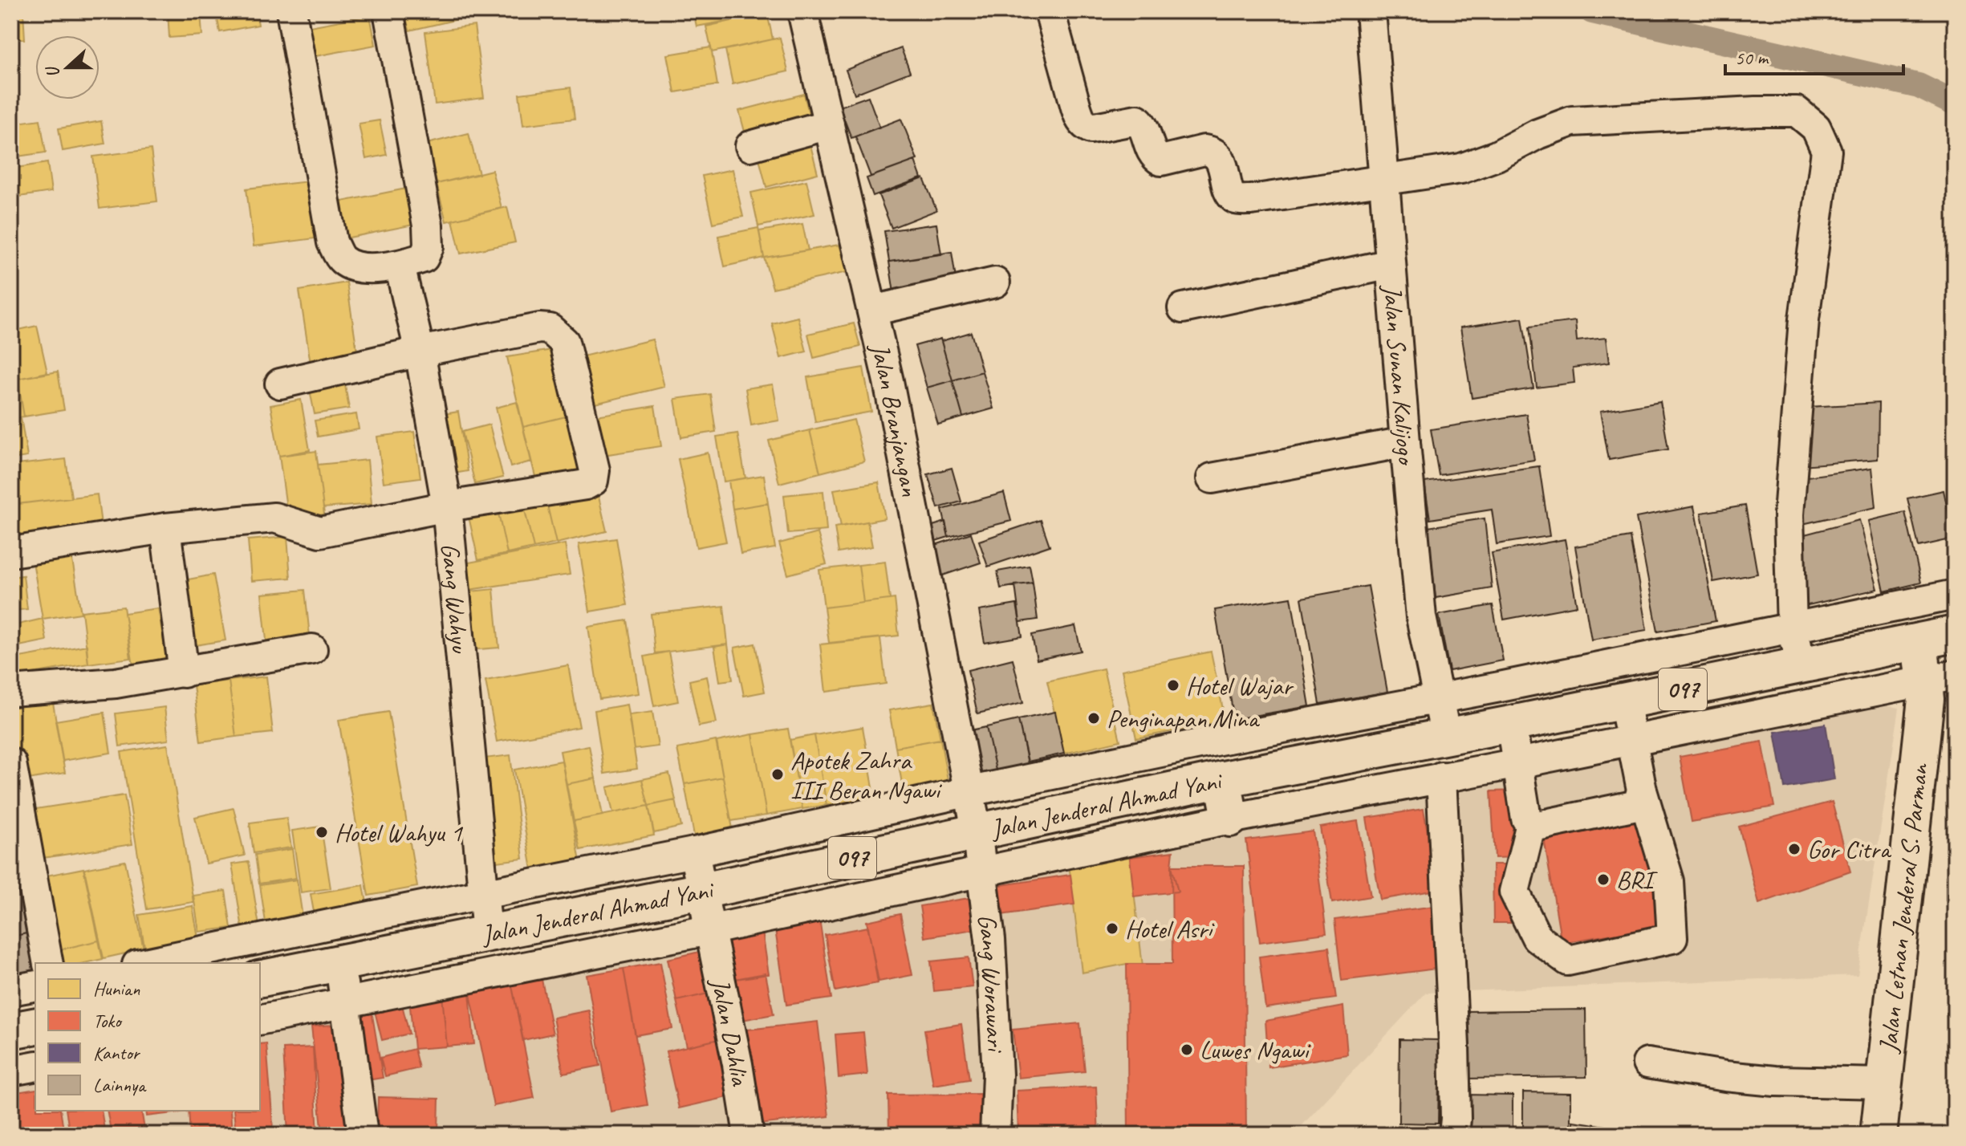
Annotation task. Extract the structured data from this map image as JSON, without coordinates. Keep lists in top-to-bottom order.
{
  "streets": {
    "main road": ["097", "Jalan Jenderal Ahmad Yani", "Jalan Letnan Jenderal S. Parman"],
    "street": [
      "Jalan Sunan Kalijogo",
      "Jalan Branjangan",
      "Gang Wahyu",
      "Gang Worawari",
      "Jalan Dahlia"
    ]
  },
  "crossings": [
    ["Jalan Sunan Kalijogo", "Jalan Jenderal Ahmad Yani"],
    ["Jalan Branjangan", "Jalan Jenderal Ahmad Yani"],
    ["Jalan Branjangan", "Gang Worawari"],
    ["Gang Wahyu", "Jalan Jenderal Ahmad Yani"],
    ["Jalan Jenderal Ahmad Yani", "Jalan Letnan Jenderal S. Parman"],
    ["Jalan Jenderal Ahmad Yani", "Gang Worawari"],
    ["Jalan Jenderal Ahmad Yani", "Jalan Dahlia"]
  ],
  "places": [
    "Hotel Wajar",
    "Penginapan Mina",
    "Apotek Zahra III Beran Ngawi",
    "Hotel Wahyu 1",
    "Gor Citra",
    "BRI",
    "Hotel Asri",
    "Luwes Ngawi"
  ],
  "legend": [
    "Hunian",
    "Toko",
    "Kantor",
    "Lainnya"
  ],
  "scale_bar": "50 m",
  "north": "left"
}
